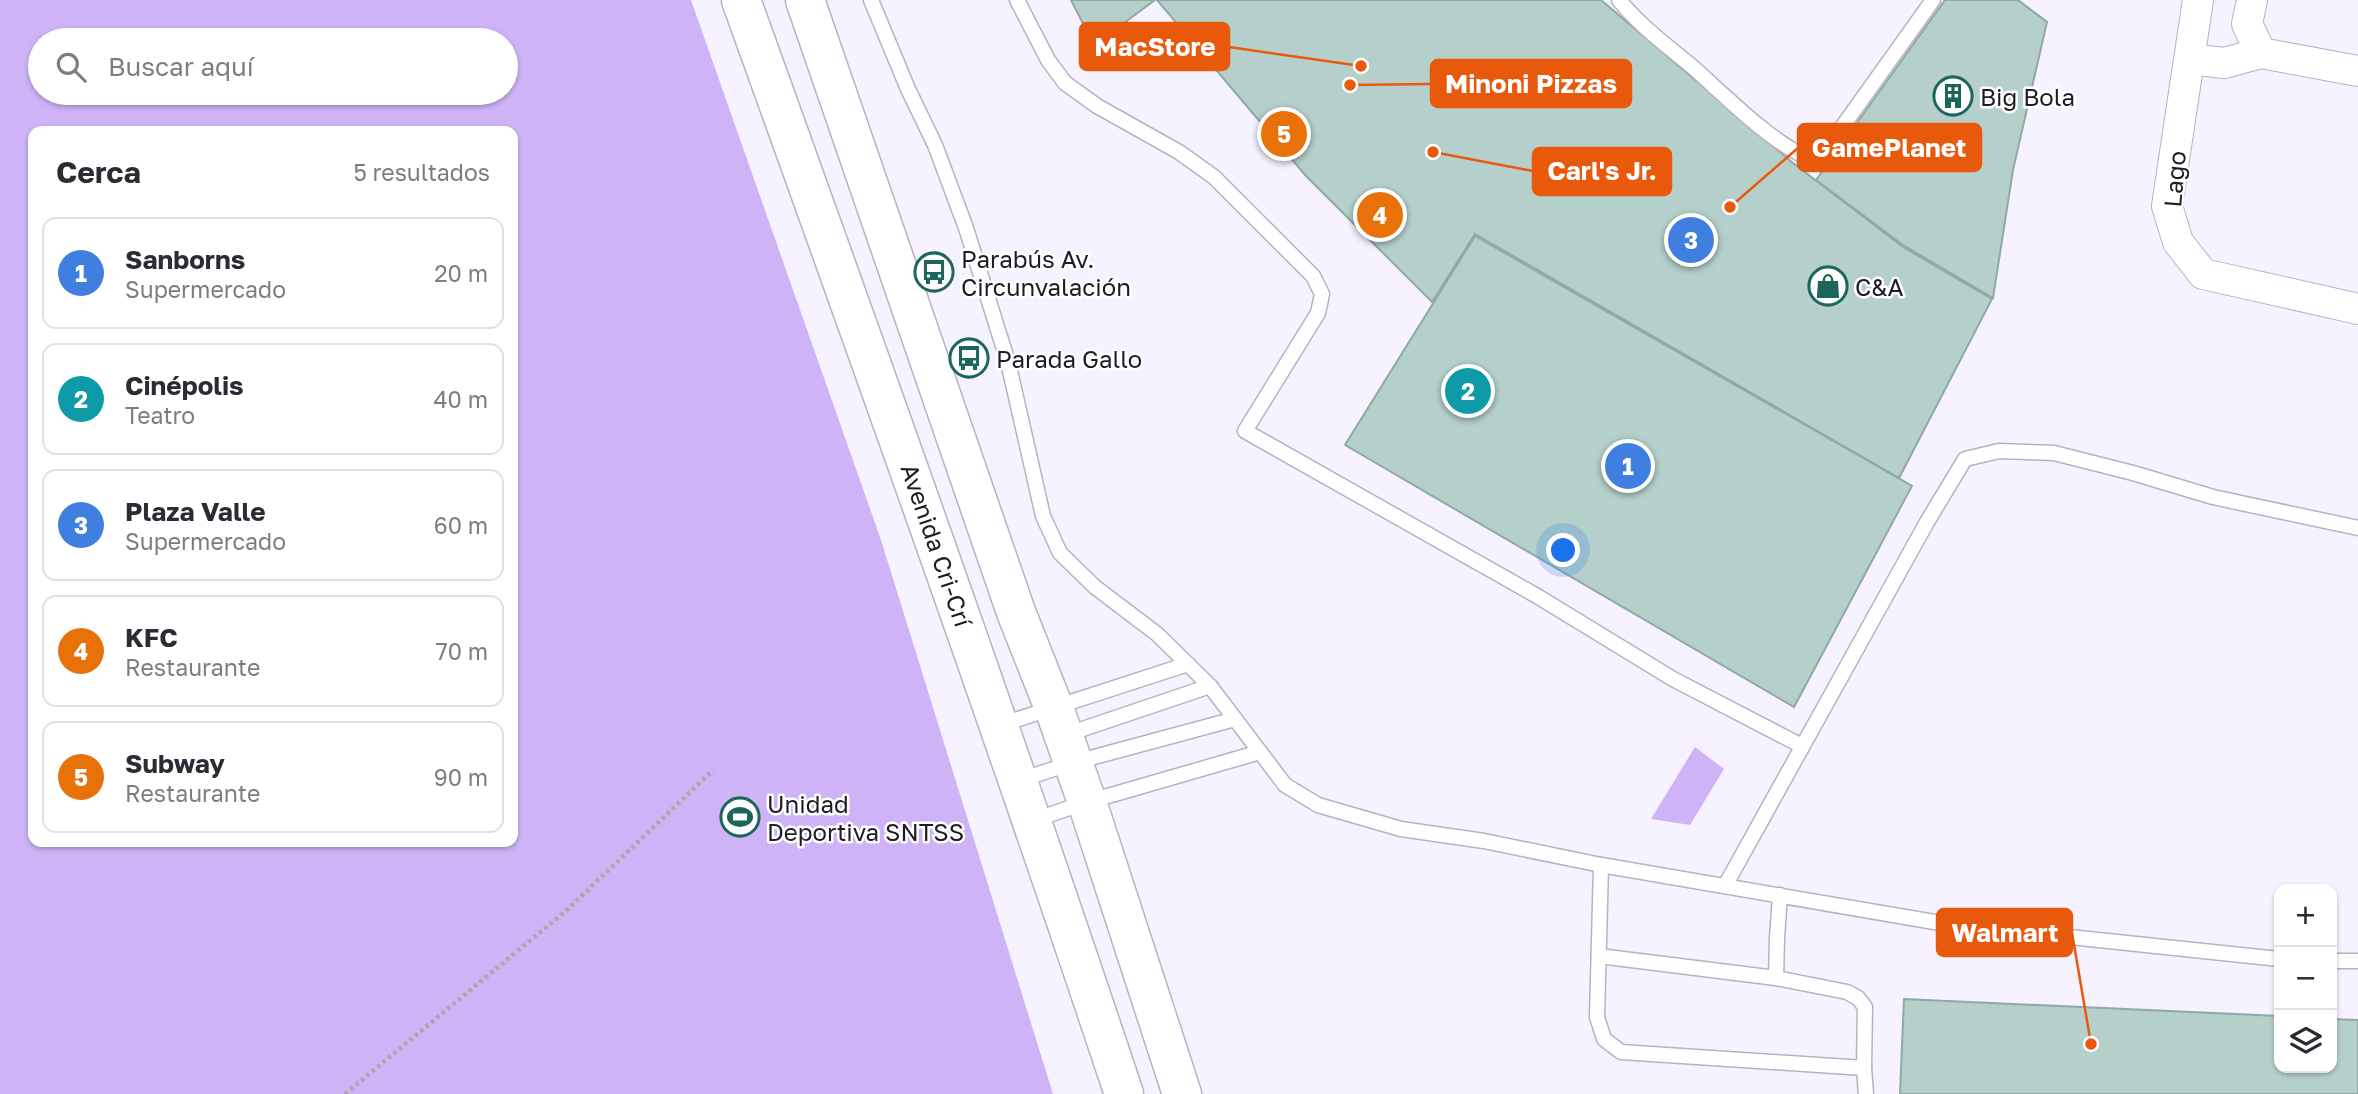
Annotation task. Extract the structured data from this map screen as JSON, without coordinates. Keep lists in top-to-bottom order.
{
  "streets": {
    "main road": ["Avenida Cri-Crí"],
    "street": ["Lago"]
  },
  "places": {
    "other": [
      "MacStore",
      "Minoni Pizzas",
      "Carl's Jr.",
      "GamePlanet",
      "Walmart"
    ],
    "building": ["Big Bola"],
    "bus stop": ["Parabús Av. Circunvalación", "Parada Gallo"],
    "shop": ["C&A"],
    "sports": ["Unidad Deportiva SNTSS"]
  },
  "page": {
    "search": "Buscar aquí",
    "pins": [
      "5",
      "4",
      "3",
      "2",
      "1"
    ],
    "heading": ["Cerca", "5 resultados"],
    "list": [
      {
        "mark": "1",
        "name": "Sanborns",
        "note": "Supermercado",
        "value": "20 m"
      },
      {
        "mark": "2",
        "name": "Cinépolis",
        "note": "Teatro",
        "value": "40 m"
      },
      {
        "mark": "3",
        "name": "Plaza Valle",
        "note": "Supermercado",
        "value": "60 m"
      },
      {
        "mark": "4",
        "name": "KFC",
        "note": "Restaurante",
        "value": "70 m"
      },
      {
        "mark": "5",
        "name": "Subway",
        "note": "Restaurante",
        "value": "90 m"
      }
    ],
    "map_buttons": ["+", "−"]
  }
}
